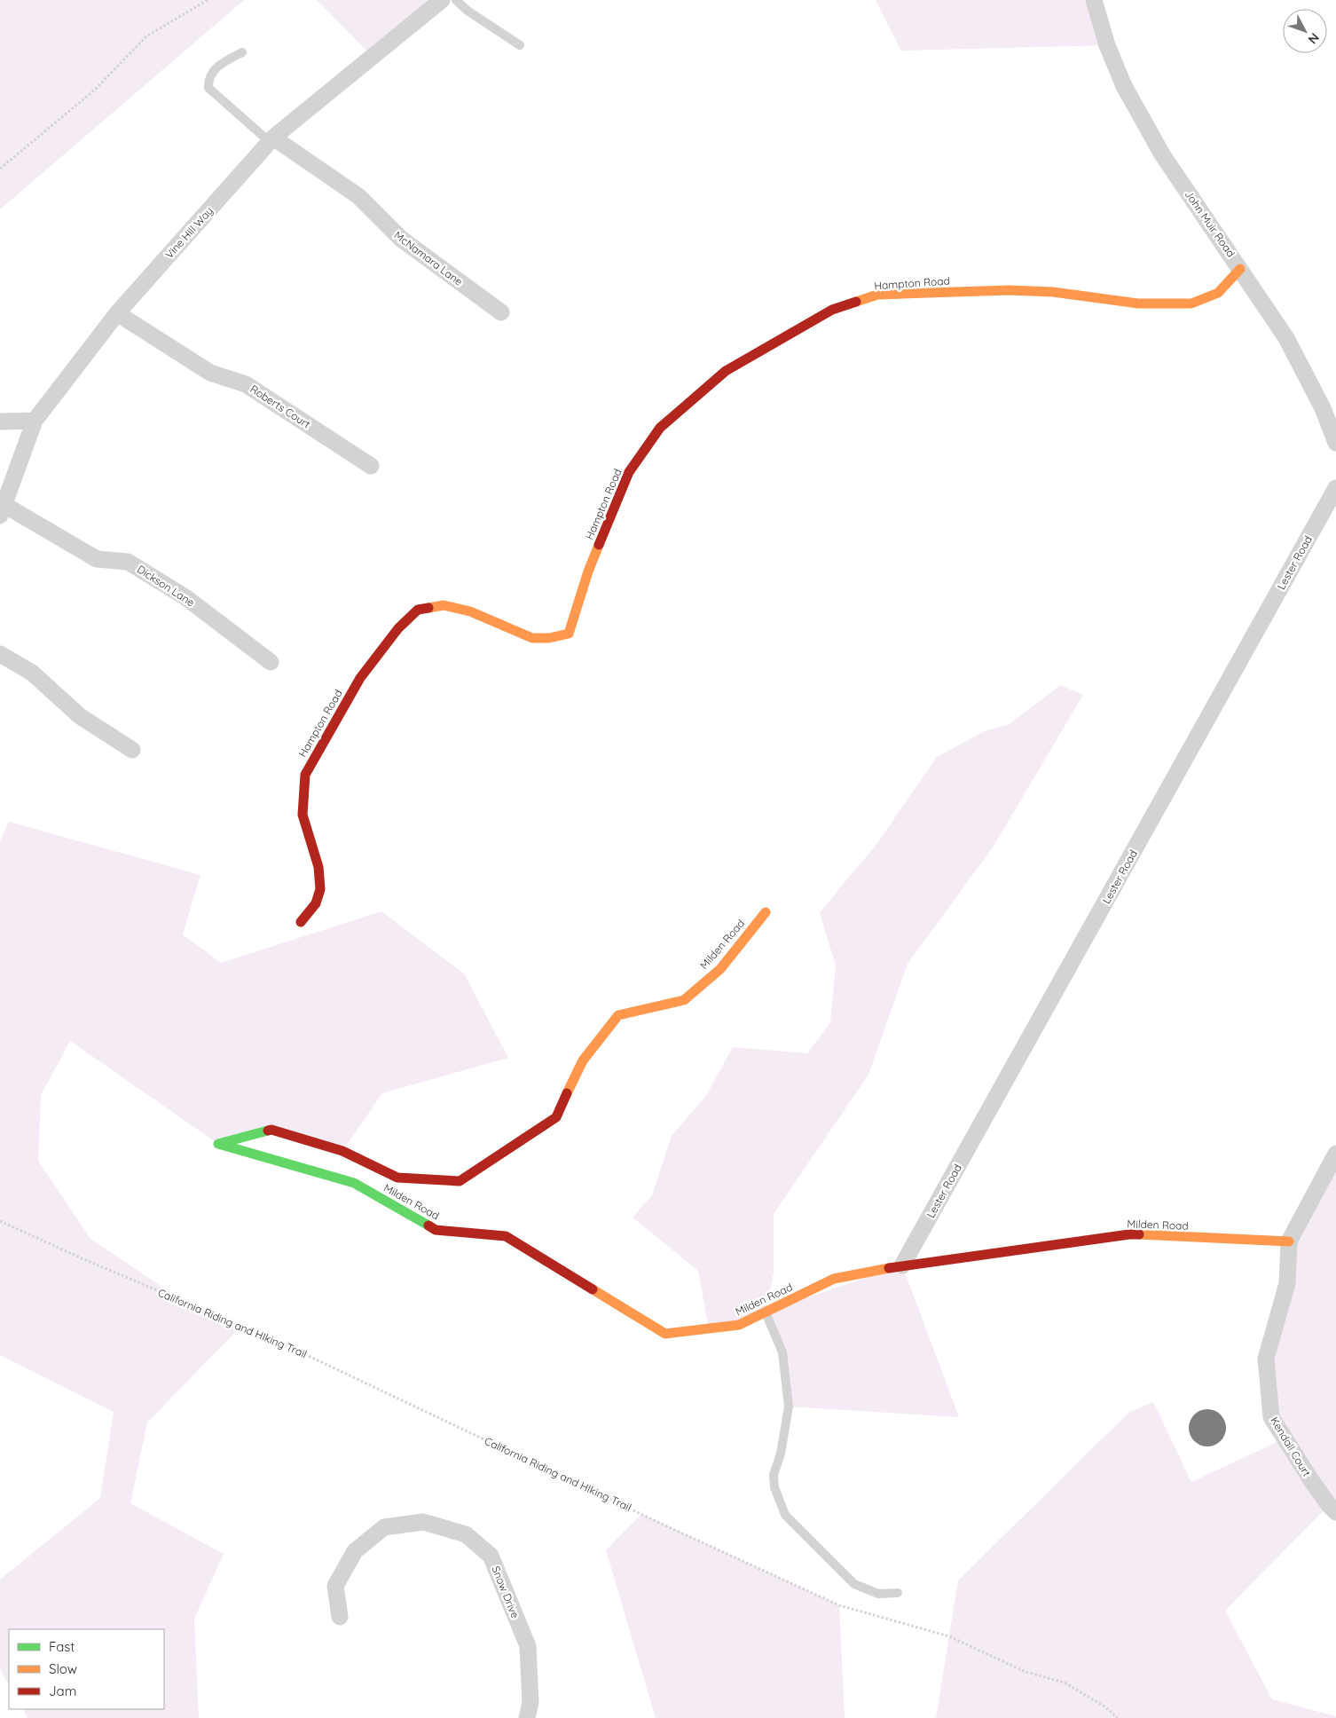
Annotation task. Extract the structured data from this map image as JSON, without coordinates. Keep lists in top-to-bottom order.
{
  "streets": {
    "street": [
      "John Muir Road",
      "Vine Hill Way",
      "McNamara Lane",
      "Hampton Road",
      "Roberts Court",
      "Lester Road",
      "Dickson Lane",
      "Milden Road",
      "Kendall Court",
      "Snow Drive"
    ],
    "path": ["California Riding and HIking Trail"]
  },
  "crossings": [
    ["John Muir Road", "Hampton Road"],
    ["Vine Hill Way", "McNamara Lane"],
    ["Vine Hill Way", "Roberts Court"],
    ["Vine Hill Way", "Dickson Lane"],
    ["Lester Road", "Milden Road"],
    ["Milden Road", "Kendall Court"]
  ],
  "legend": ["Fast", "Slow", "Jam"],
  "north": "bottom right"
}
